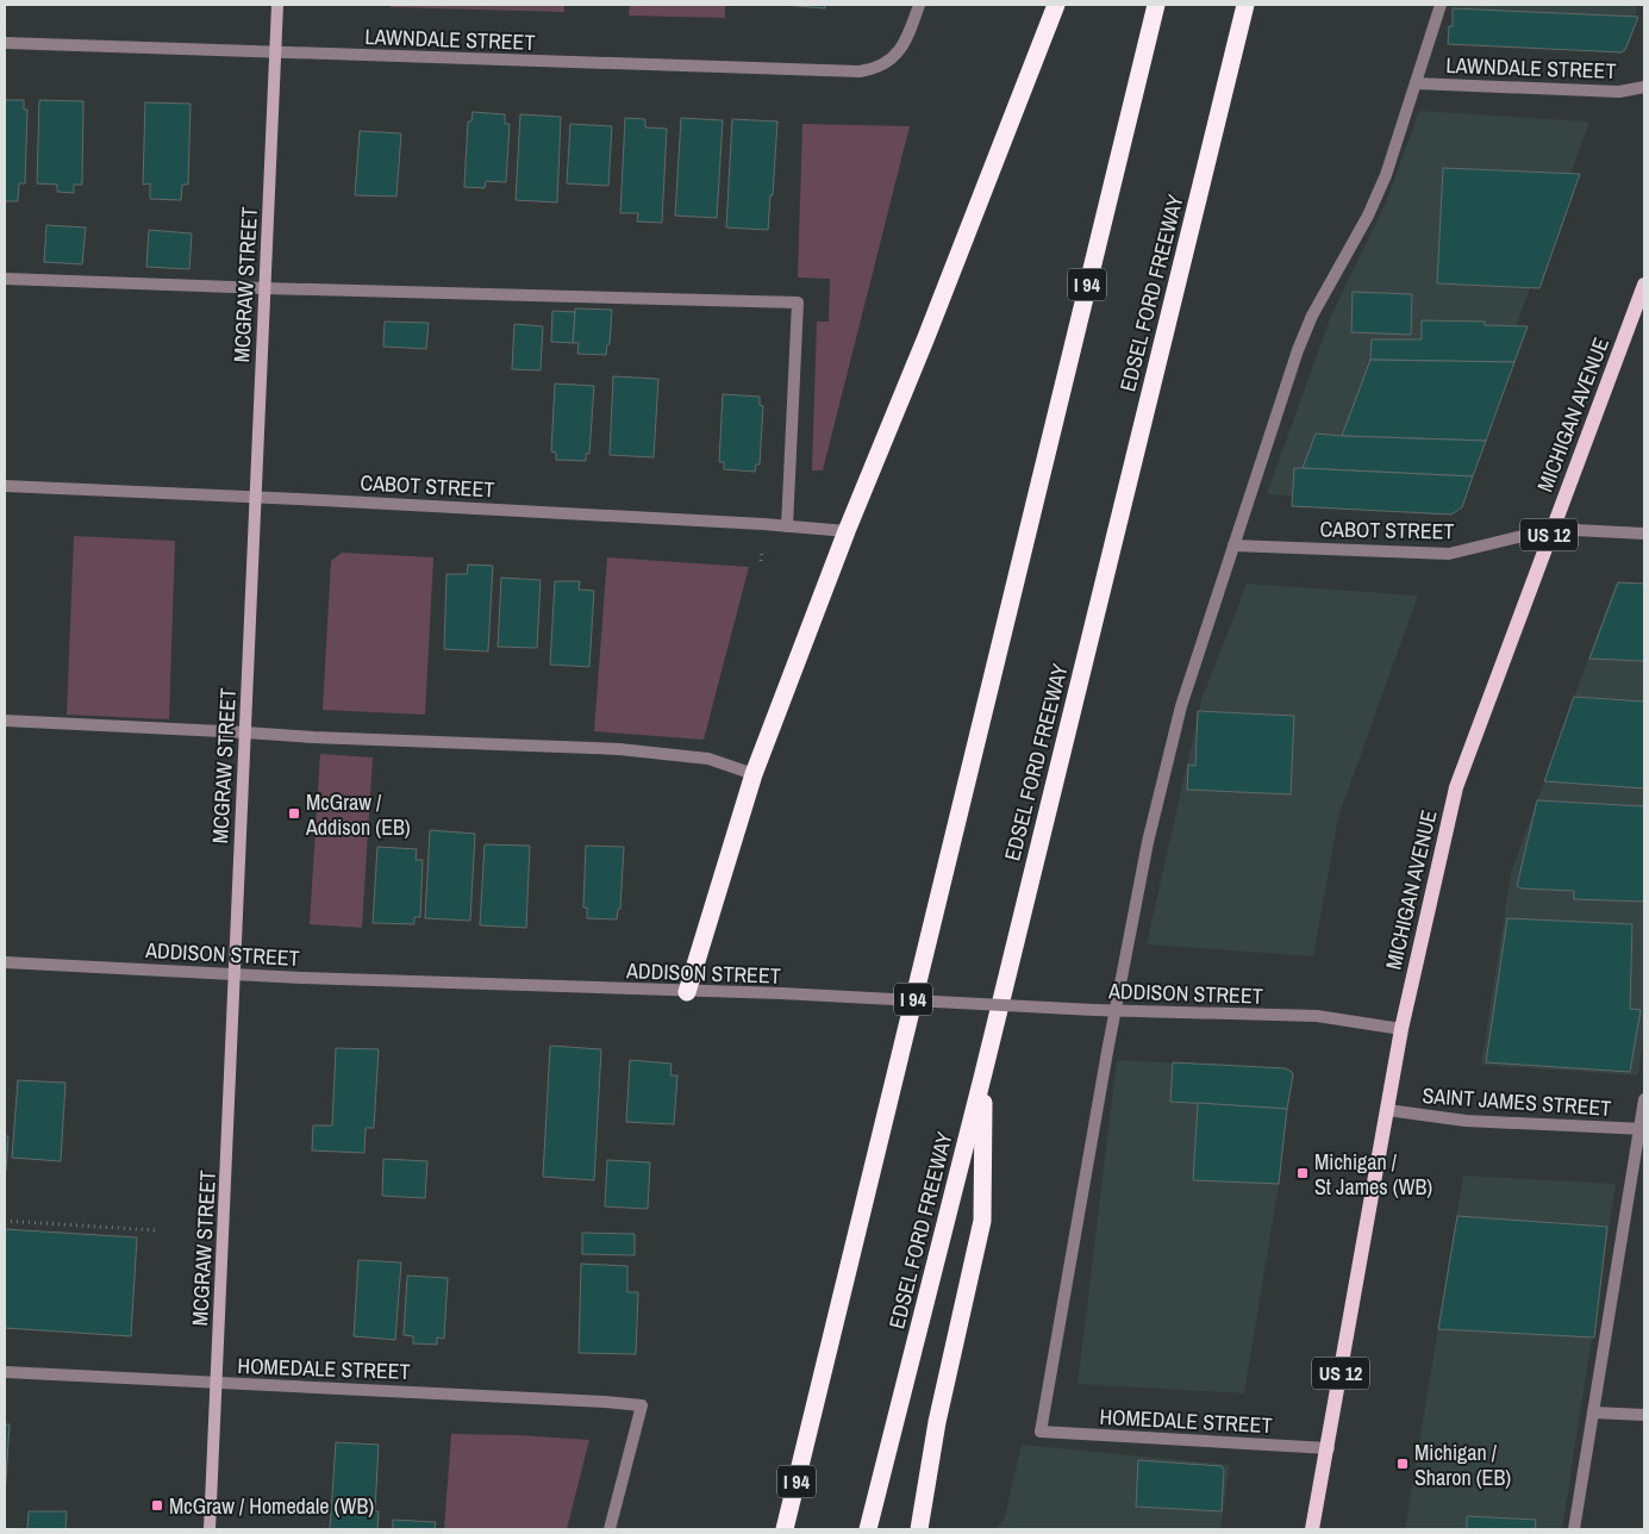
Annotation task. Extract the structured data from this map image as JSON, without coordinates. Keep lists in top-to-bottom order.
{
  "streets": {
    "highway": ["I 94", "EDSEL FORD FREEWAY"],
    "main road": ["MICHIGAN AVENUE", "US 12"],
    "street": [
      "LAWNDALE STREET",
      "MCGRAW STREET",
      "CABOT STREET",
      "ADDISON STREET",
      "SAINT JAMES STREET",
      "HOMEDALE STREET"
    ]
  },
  "crossings": [
    ["LAWNDALE STREET", "MCGRAW STREET"],
    ["MCGRAW STREET", "CABOT STREET"],
    ["MCGRAW STREET", "ADDISON STREET"],
    ["MCGRAW STREET", "HOMEDALE STREET"],
    ["MICHIGAN AVENUE", "CABOT STREET"],
    ["MICHIGAN AVENUE", "ADDISON STREET"],
    ["MICHIGAN AVENUE", "SAINT JAMES STREET"],
    ["MICHIGAN AVENUE", "HOMEDALE STREET"],
    ["ADDISON STREET", "HOMEDALE STREET"]
  ],
  "places": {
    "transit": [
      "McGraw / Addison (EB)",
      "Michigan / St James (WB)",
      "Michigan / Sharon (EB)",
      "McGraw / Homedale (WB)"
    ]
  }
}
